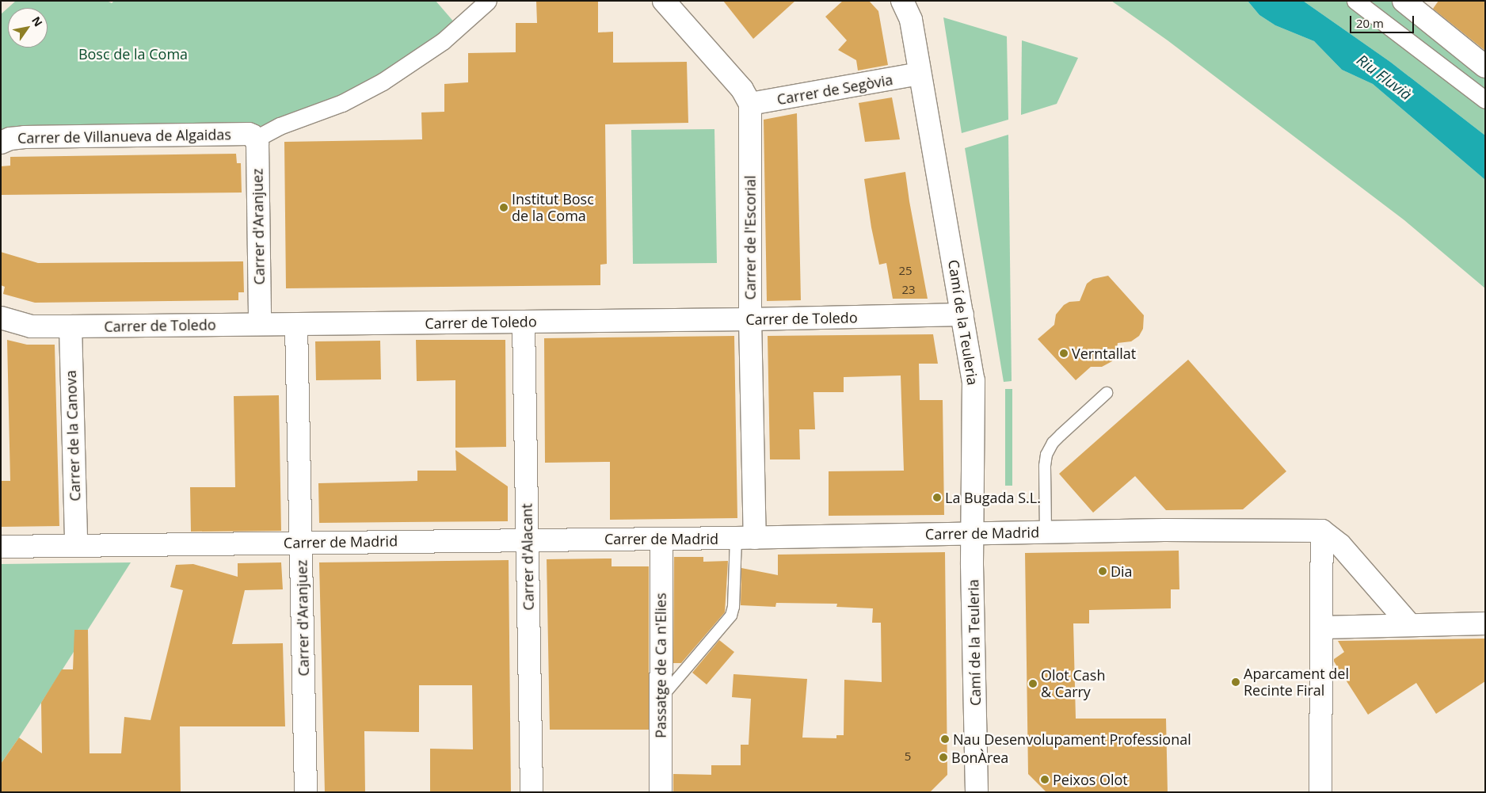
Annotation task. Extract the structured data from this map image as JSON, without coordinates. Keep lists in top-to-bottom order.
{
  "streets": {
    "street": [
      "Carrer de Segòvia",
      "Carrer de Villanueva de Algaidas",
      "Carrer d'Aranjuez",
      "Carrer de l'Escorial",
      "Carrer de Toledo",
      "Camí de la Teuleria",
      "Carrer de la Canova",
      "Carrer de Madrid",
      "Carrer d'Alacant",
      "Passatge de Ca n'Elies"
    ]
  },
  "crossings": [
    ["Carrer de Segòvia", "Carrer de l'Escorial"],
    ["Carrer de Segòvia", "Camí de la Teuleria"],
    ["Carrer de Villanueva de Algaidas", "Carrer d'Aranjuez"],
    ["Carrer d'Aranjuez", "Carrer de Toledo"],
    ["Carrer d'Aranjuez", "Carrer de Madrid"],
    ["Carrer de l'Escorial", "Carrer de Toledo"],
    ["Carrer de l'Escorial", "Carrer de Madrid"],
    ["Carrer de Toledo", "Camí de la Teuleria"],
    ["Carrer de Toledo", "Carrer de la Canova"],
    ["Carrer de Toledo", "Carrer d'Alacant"],
    ["Camí de la Teuleria", "Carrer de Madrid"],
    ["Carrer de la Canova", "Carrer de Madrid"],
    ["Carrer de Madrid", "Carrer d'Alacant"],
    ["Carrer de Madrid", "Passatge de Ca n'Elies"]
  ],
  "water": ["Riu Fluvià"],
  "parks": ["Bosc de la Coma"],
  "places": [
    "Institut Bosc de la Coma",
    "Verntallat",
    "La Bugada S.L.",
    "Dia",
    "Aparcament del Recinte Firal",
    "Olot Cash & Carry",
    "Nau Desenvolupament Professional",
    "BonÀrea",
    "Peixos Olot"
  ],
  "house_numbers": ["25", "23", "5"],
  "scale_bar": "20 m",
  "north": "top right"
}
